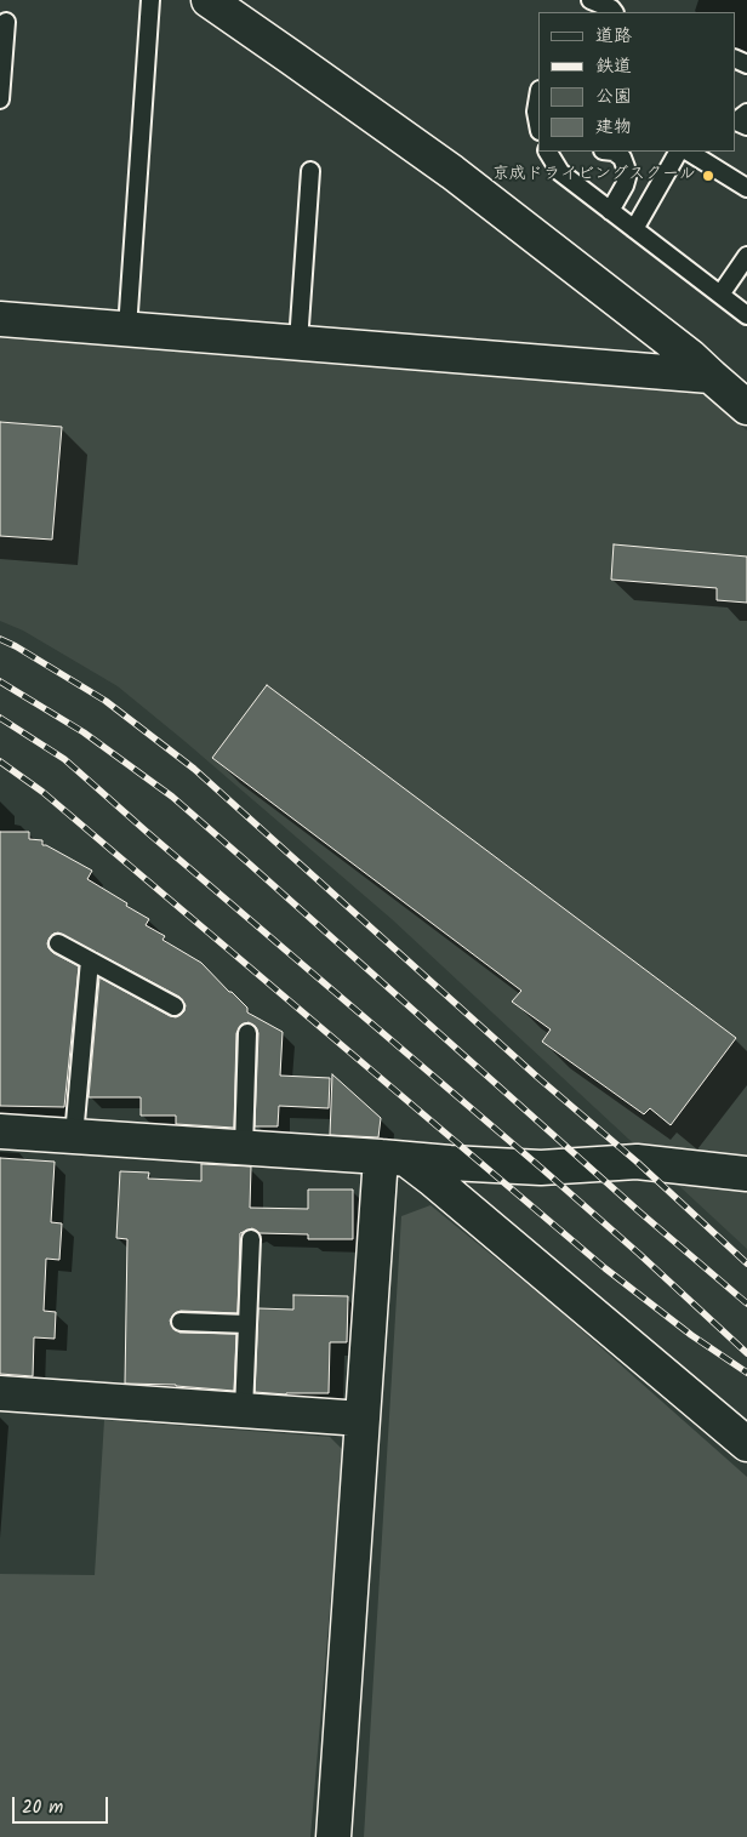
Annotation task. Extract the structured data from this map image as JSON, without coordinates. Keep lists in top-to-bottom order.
{
  "places": ["京成ドライビングスクール"],
  "legend": [
    "道路",
    "鉄道",
    "公園",
    "建物"
  ],
  "scale_bar": "20 m"
}
